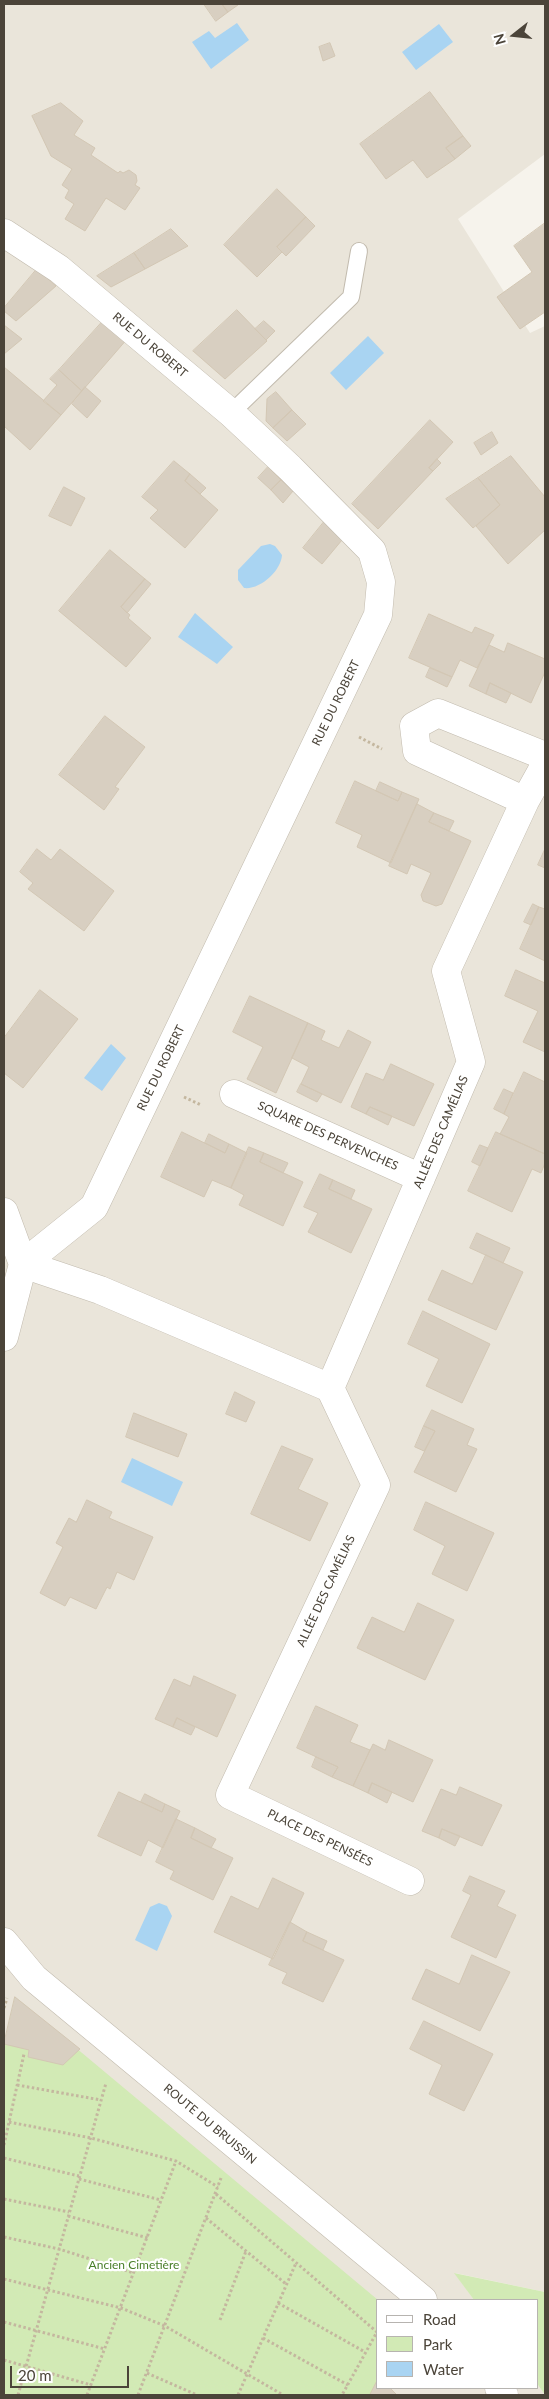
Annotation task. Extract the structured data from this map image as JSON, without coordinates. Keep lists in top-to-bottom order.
{
  "streets": {
    "street": [
      "RUE DU ROBERT",
      "ALLÉE DES CAMÉLIAS",
      "SQUARE DES PERVENCHES",
      "PLACE DES PENSÉES",
      "ROUTE DU BRUISSIN"
    ]
  },
  "crossings": [
    ["ALLÉE DES CAMÉLIAS", "SQUARE DES PERVENCHES"],
    ["ALLÉE DES CAMÉLIAS", "PLACE DES PENSÉES"]
  ],
  "parks": ["Ancien Cimetière"],
  "legend": ["Road", "Park", "Water"],
  "scale_bar": "20 m",
  "north": "left"
}
